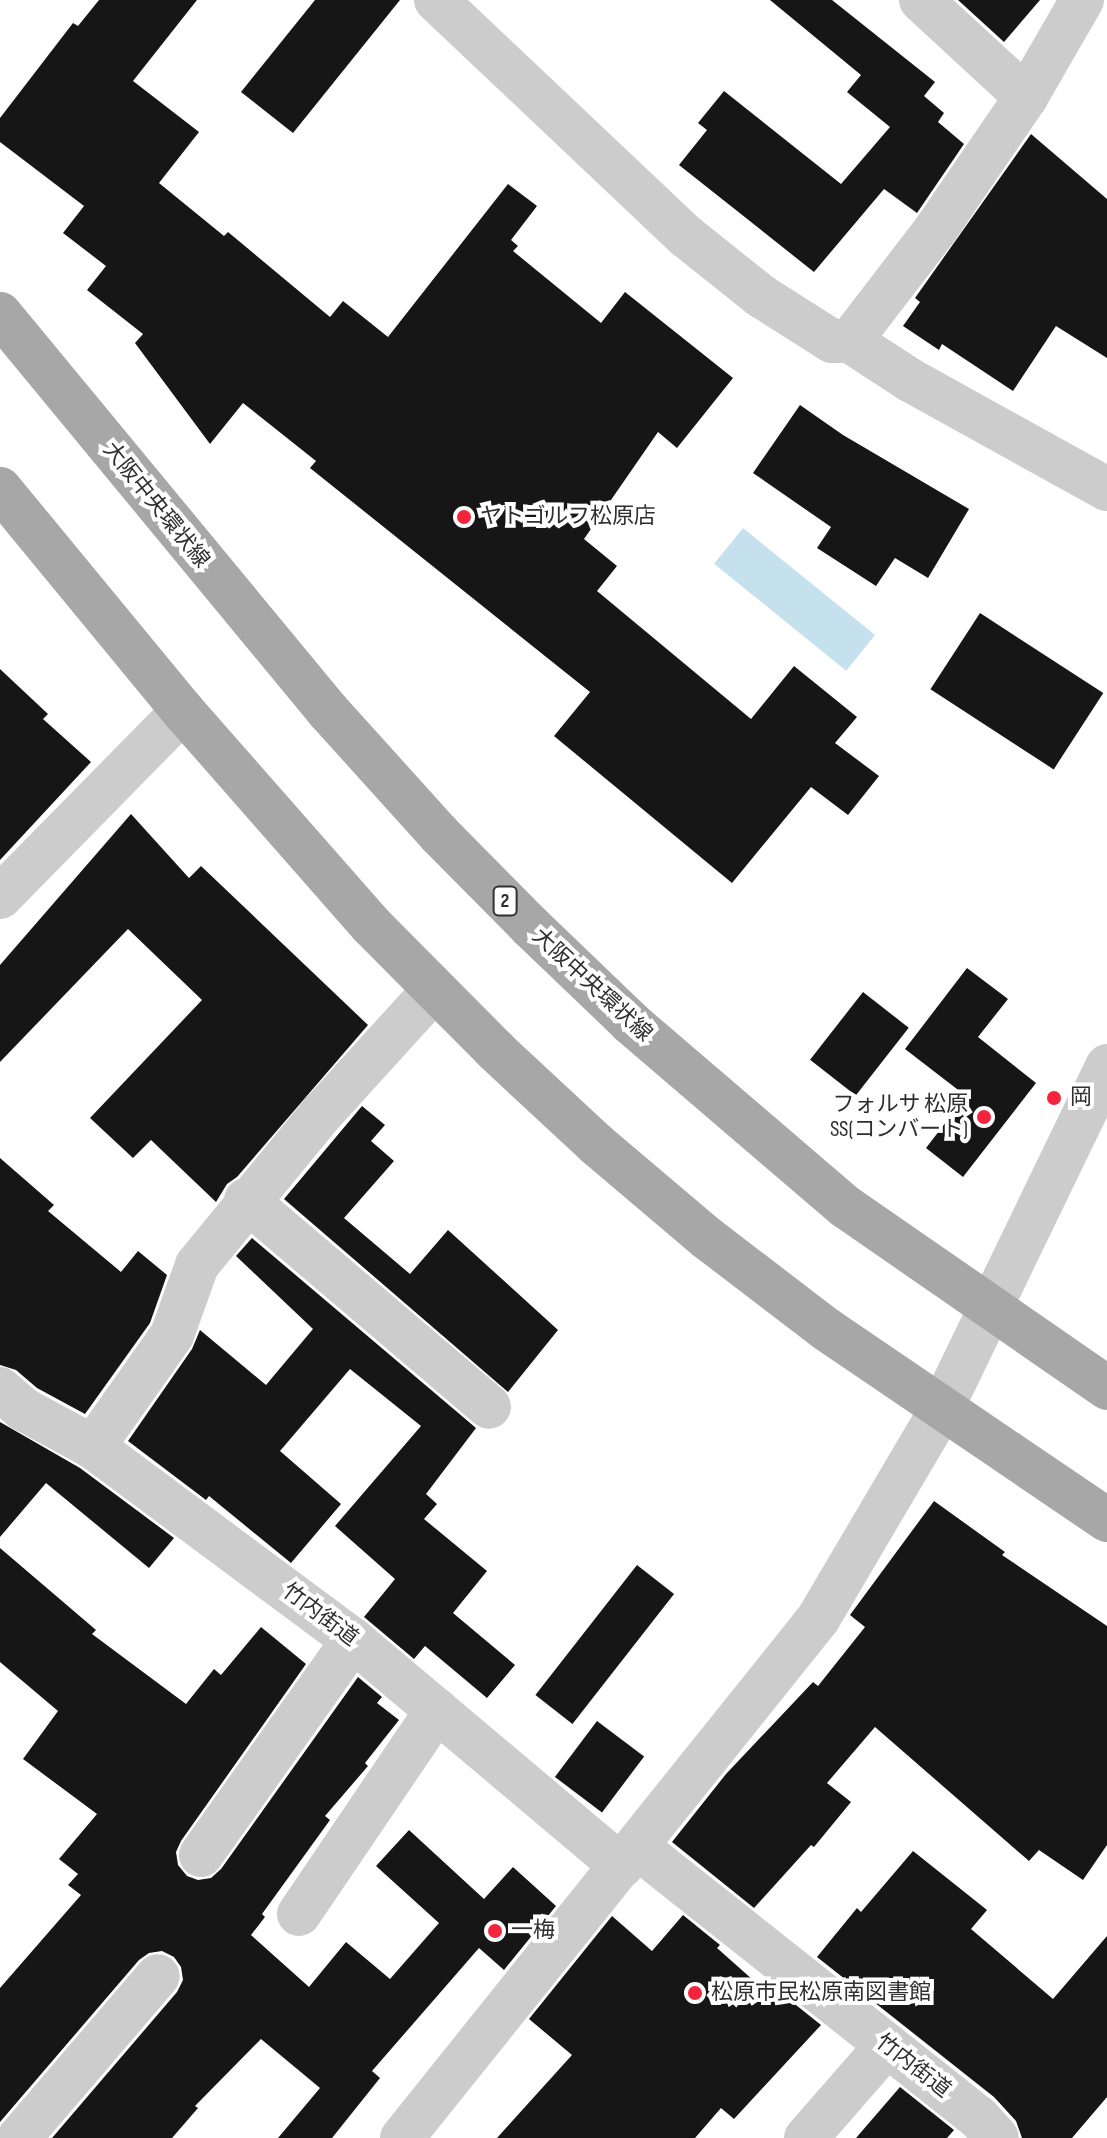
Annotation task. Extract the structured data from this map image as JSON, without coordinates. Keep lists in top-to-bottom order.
{
  "streets": {
    "main road": ["大阪中央環状線", "2"],
    "street": ["竹内街道"]
  },
  "places": [
    "ヤトゴルフ松原店",
    "岡",
    "フォルサ 松原 SS(コンバート)",
    "一梅",
    "松原市民松原南図書館"
  ]
}
